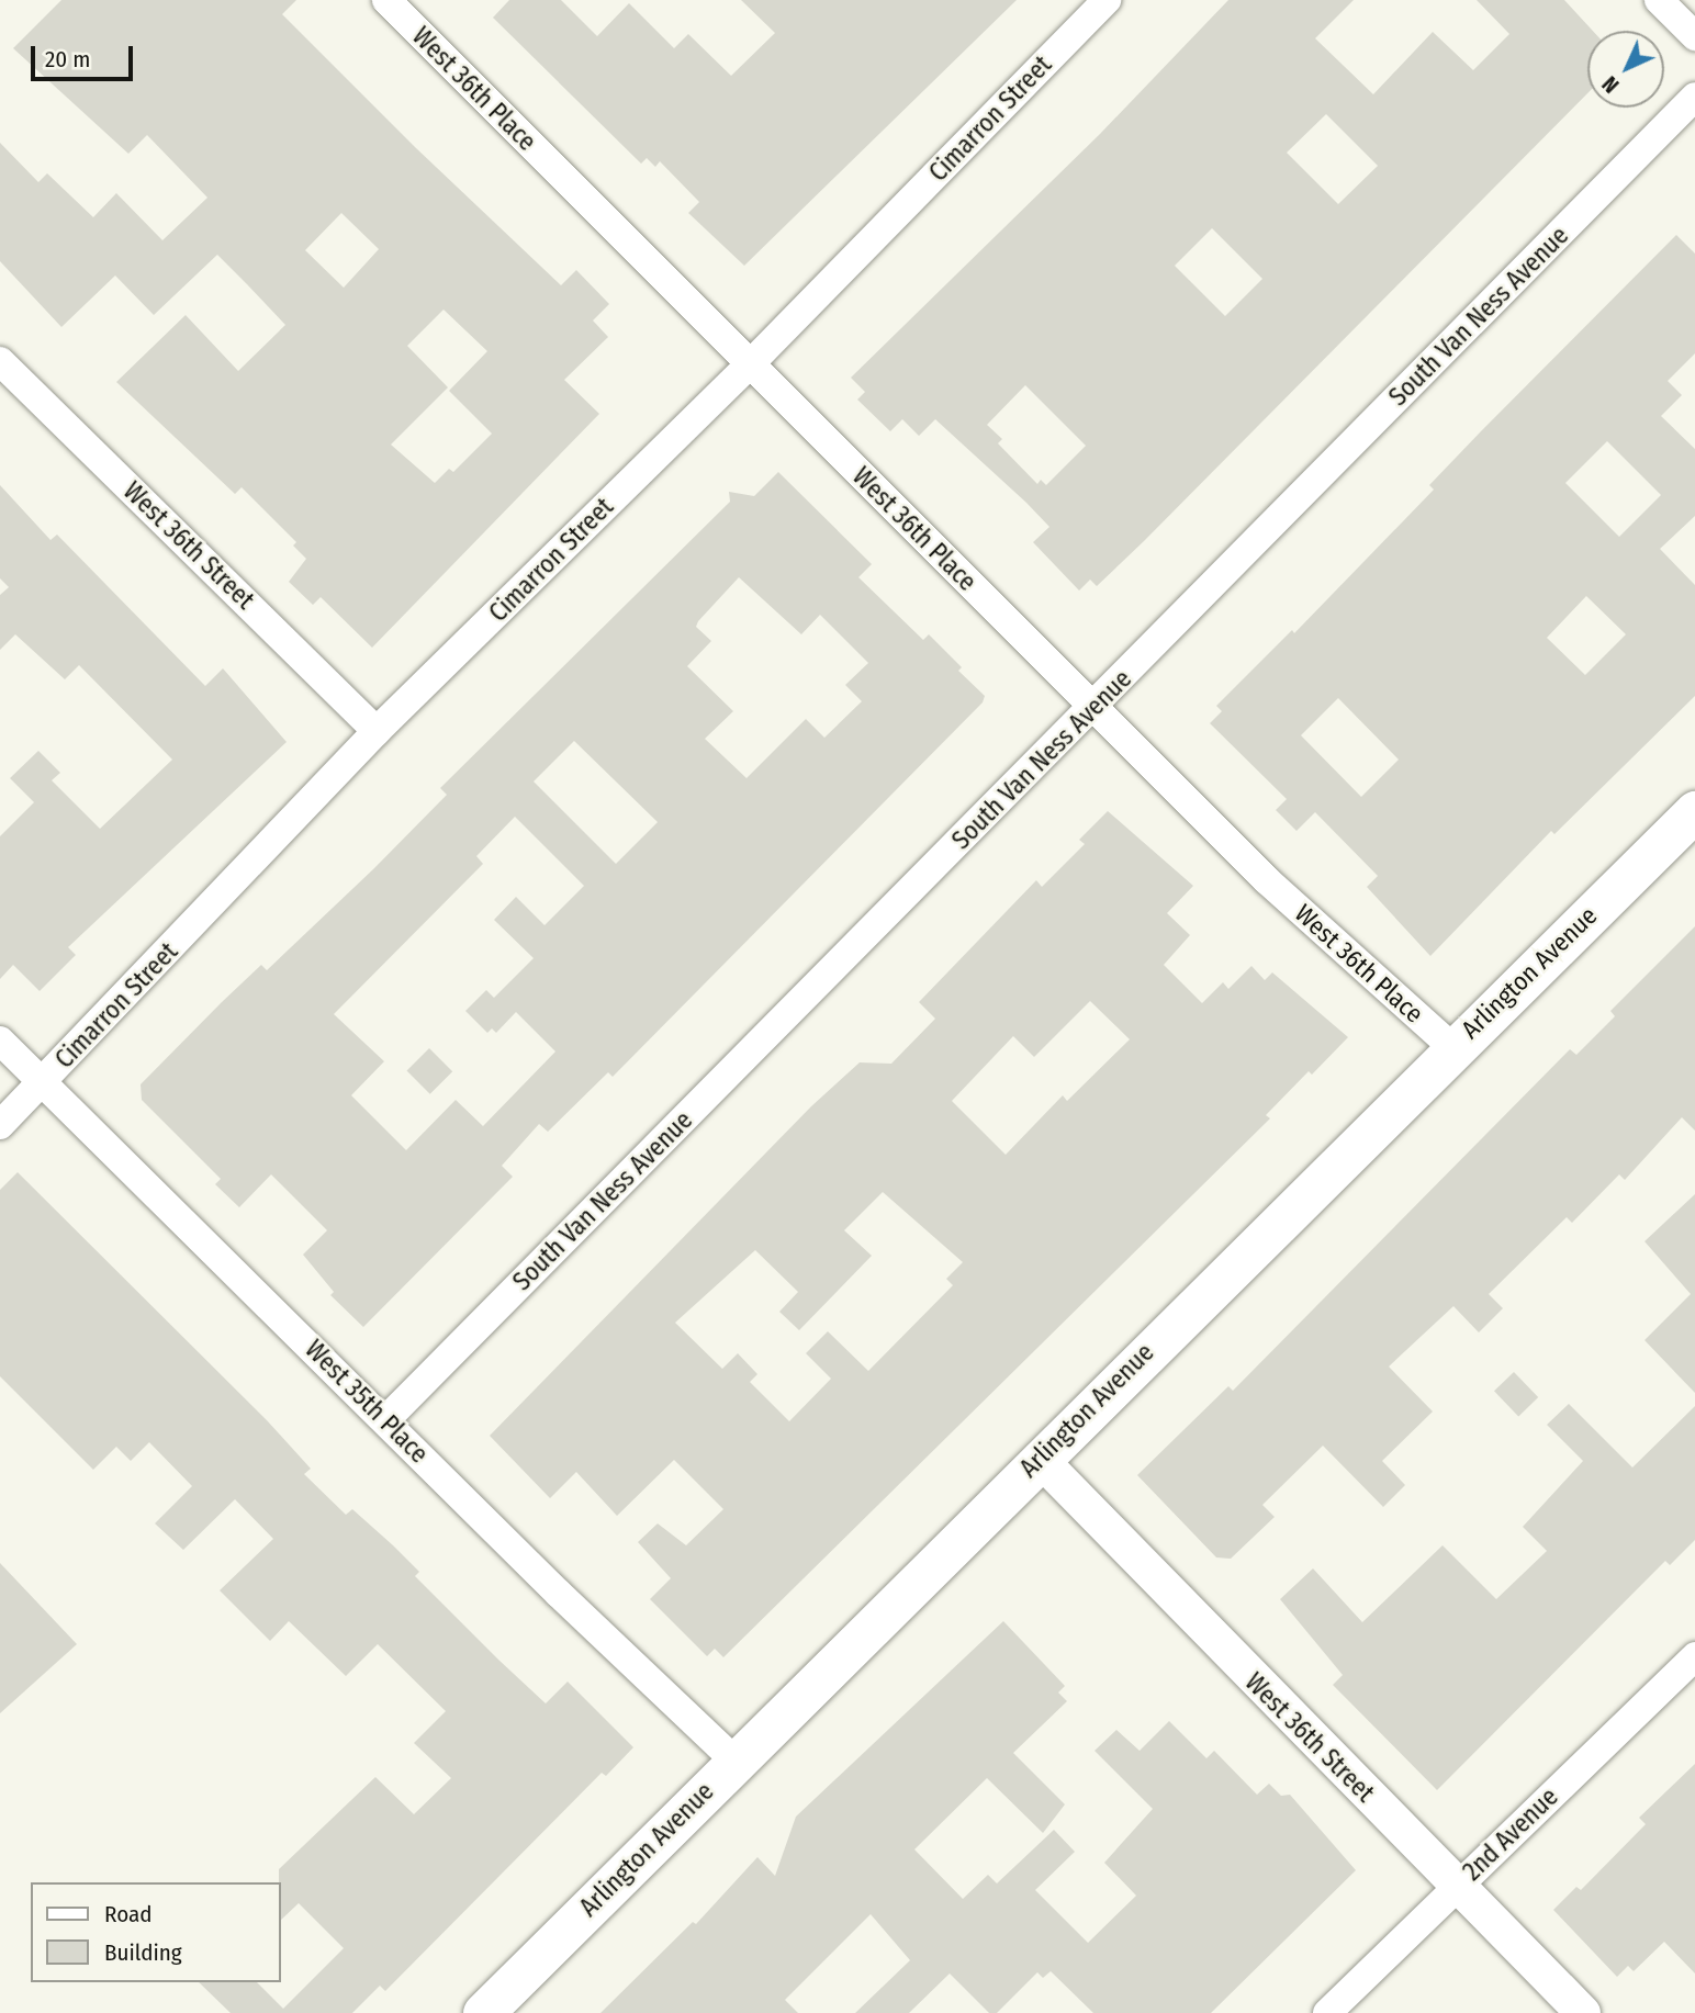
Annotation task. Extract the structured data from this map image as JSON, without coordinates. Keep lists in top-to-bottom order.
{
  "streets": {
    "main road": ["Arlington Avenue"],
    "street": [
      "West 36th Place",
      "Cimarron Street",
      "South Van Ness Avenue",
      "West 36th Street",
      "West 35th Place",
      "2nd Avenue"
    ]
  },
  "crossings": [
    ["West 36th Place", "Cimarron Street"],
    ["West 36th Place", "South Van Ness Avenue"],
    ["West 36th Place", "Arlington Avenue"],
    ["Cimarron Street", "West 36th Street"],
    ["Cimarron Street", "West 35th Place"],
    ["South Van Ness Avenue", "West 35th Place"],
    ["West 36th Street", "Arlington Avenue"],
    ["West 36th Street", "2nd Avenue"],
    ["Arlington Avenue", "West 35th Place"]
  ],
  "legend": ["Road", "Building"],
  "scale_bar": "20 m",
  "north": "bottom left"
}
